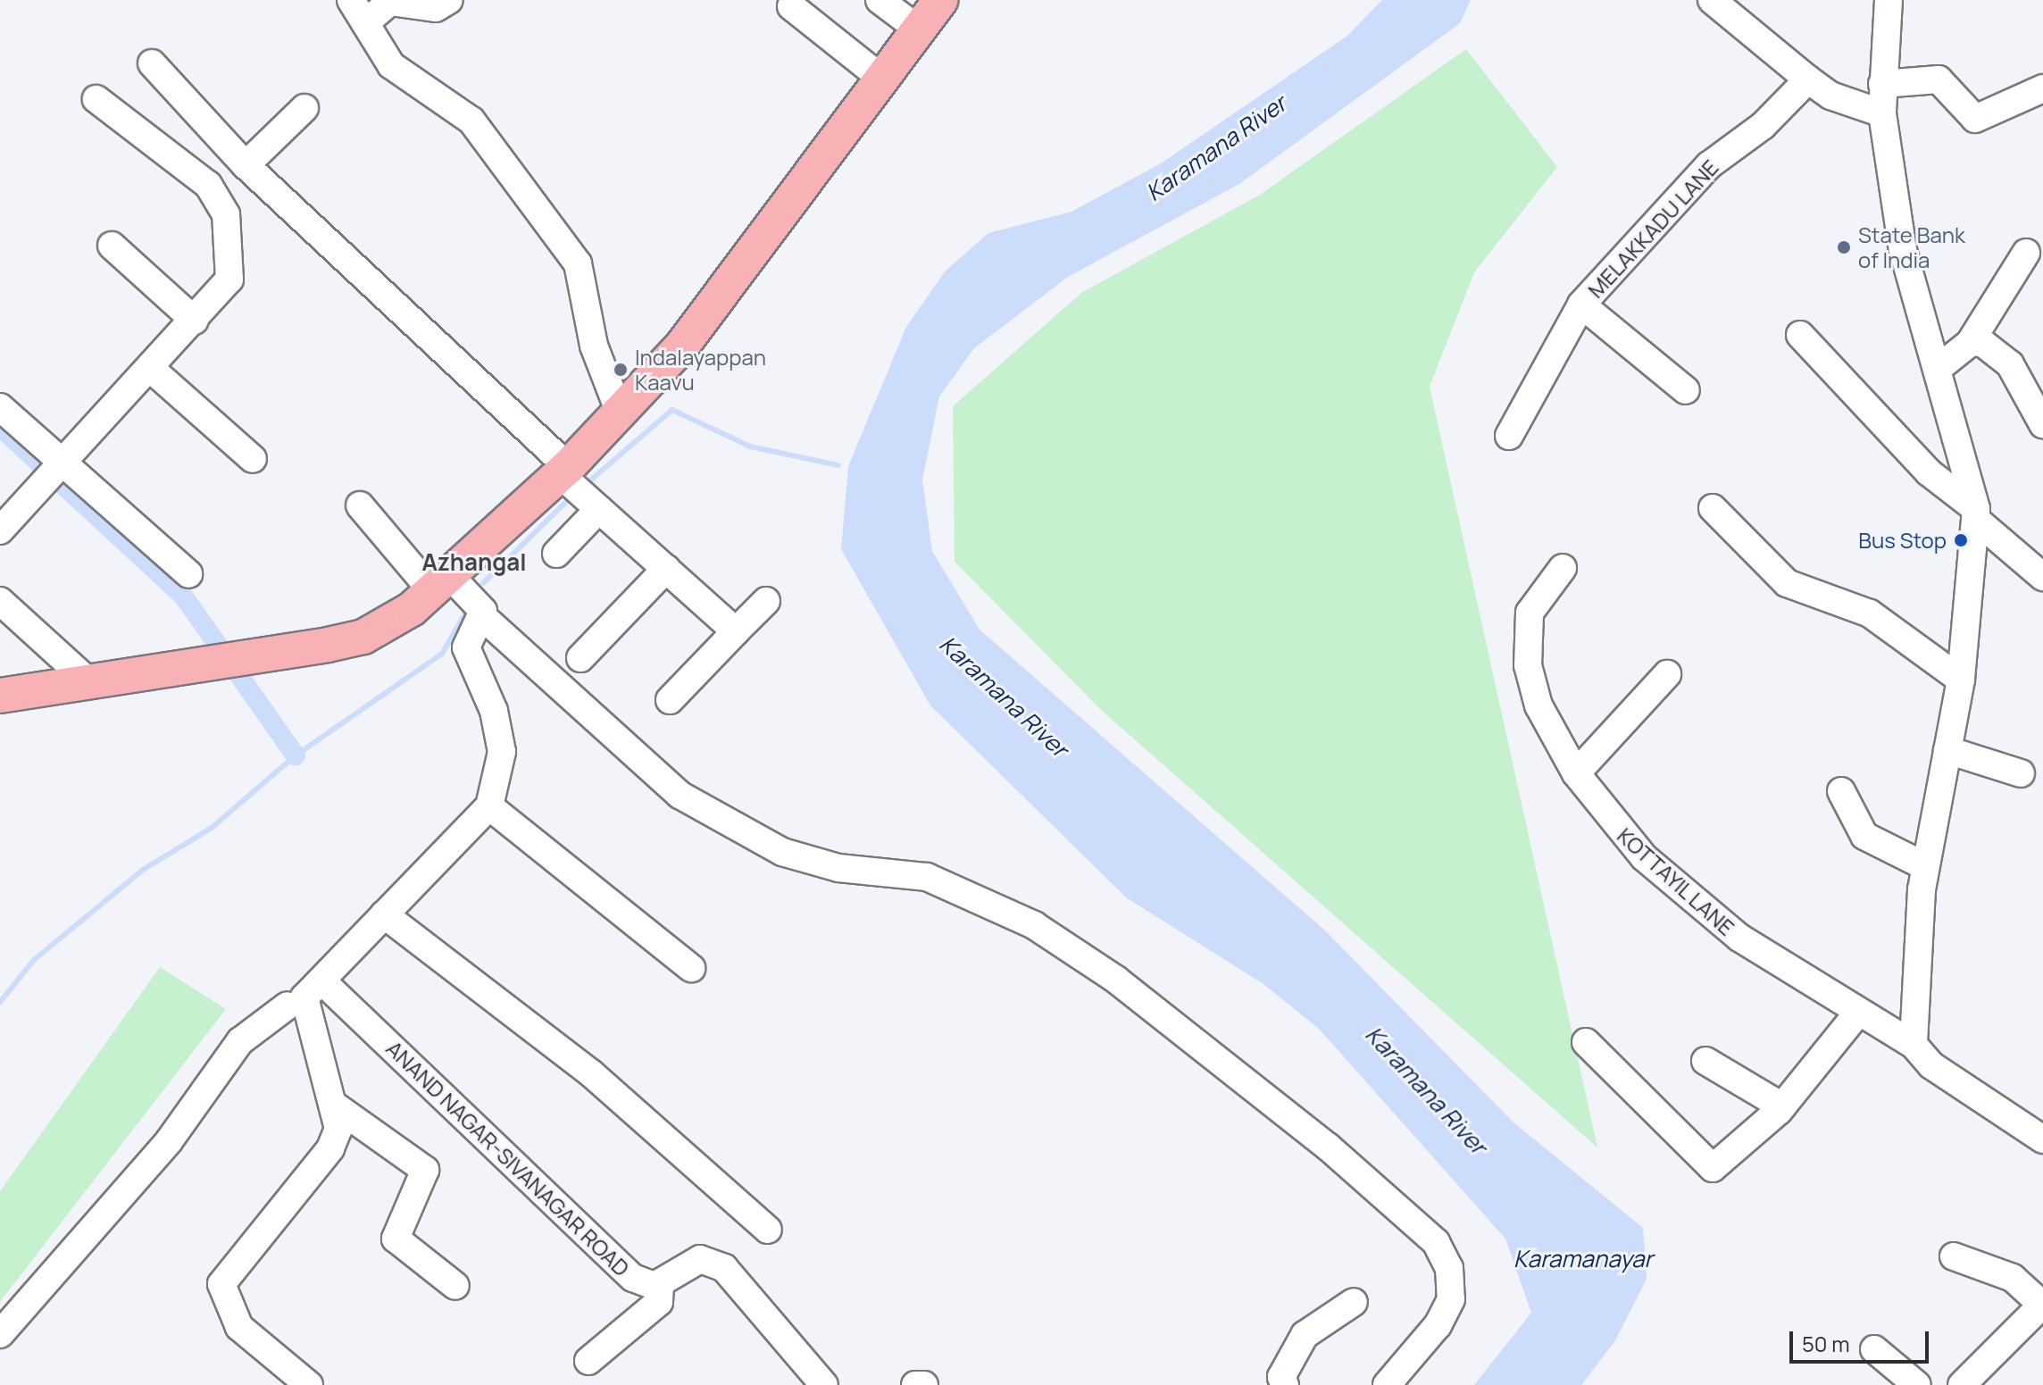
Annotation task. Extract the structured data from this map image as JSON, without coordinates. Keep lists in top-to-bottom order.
{
  "streets": {
    "street": ["MELAKKADU LANE", "KOTTAYIL LANE", "ANAND NAGAR-SIVANAGAR ROAD"]
  },
  "districts": ["Azhangal"],
  "water": ["Karamana River", "Karamanayar"],
  "places": ["State Bank of India", "Indalayappan Kaavu", "Bus Stop"],
  "scale_bar": "50 m"
}
